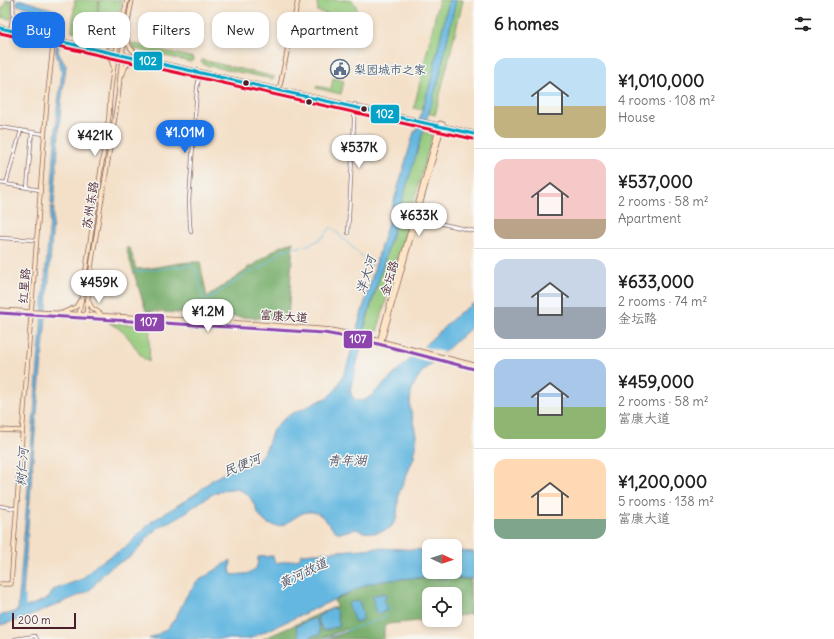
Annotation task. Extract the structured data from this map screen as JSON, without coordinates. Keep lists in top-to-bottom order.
{
  "streets": {
    "street": [
      "苏州东路",
      "金坛路",
      "红星路",
      "富康大道"
    ]
  },
  "crossings": [
    ["苏州东路", "富康大道"],
    ["金坛路", "富康大道"],
    ["红星路", "富康大道"]
  ],
  "water": [
    "洋大河",
    "青年湖",
    "民便河",
    "树仁河",
    "黄河故道"
  ],
  "places": {
    "public building": ["梨园城市之家"]
  },
  "lines": ["transit line 102", "transit line 108", "transit line 107"],
  "scale_bar": "200 m",
  "north": "right",
  "page": {
    "heading": "6 homes",
    "chip": [
      "Buy",
      "Rent",
      "Filters",
      "New",
      "Apartment"
    ],
    "list": [
      {
        "name": "¥1,010,000",
        "note": "4 rooms · 108 m² · House"
      },
      {
        "name": "¥537,000",
        "note": "2 rooms · 58 m² · Apartment"
      },
      {
        "name": "¥633,000",
        "note": "2 rooms · 74 m² · 金坛路"
      },
      {
        "name": "¥459,000",
        "note": "2 rooms · 58 m² · 富康大道"
      },
      {
        "name": "¥1,200,000",
        "note": "5 rooms · 138 m² · 富康大道"
      }
    ],
    "price": [
      "¥1.01M",
      "¥421K",
      "¥537K",
      "¥633K",
      "¥459K",
      "¥1.2M"
    ],
    "scale": "200 m"
  }
}
